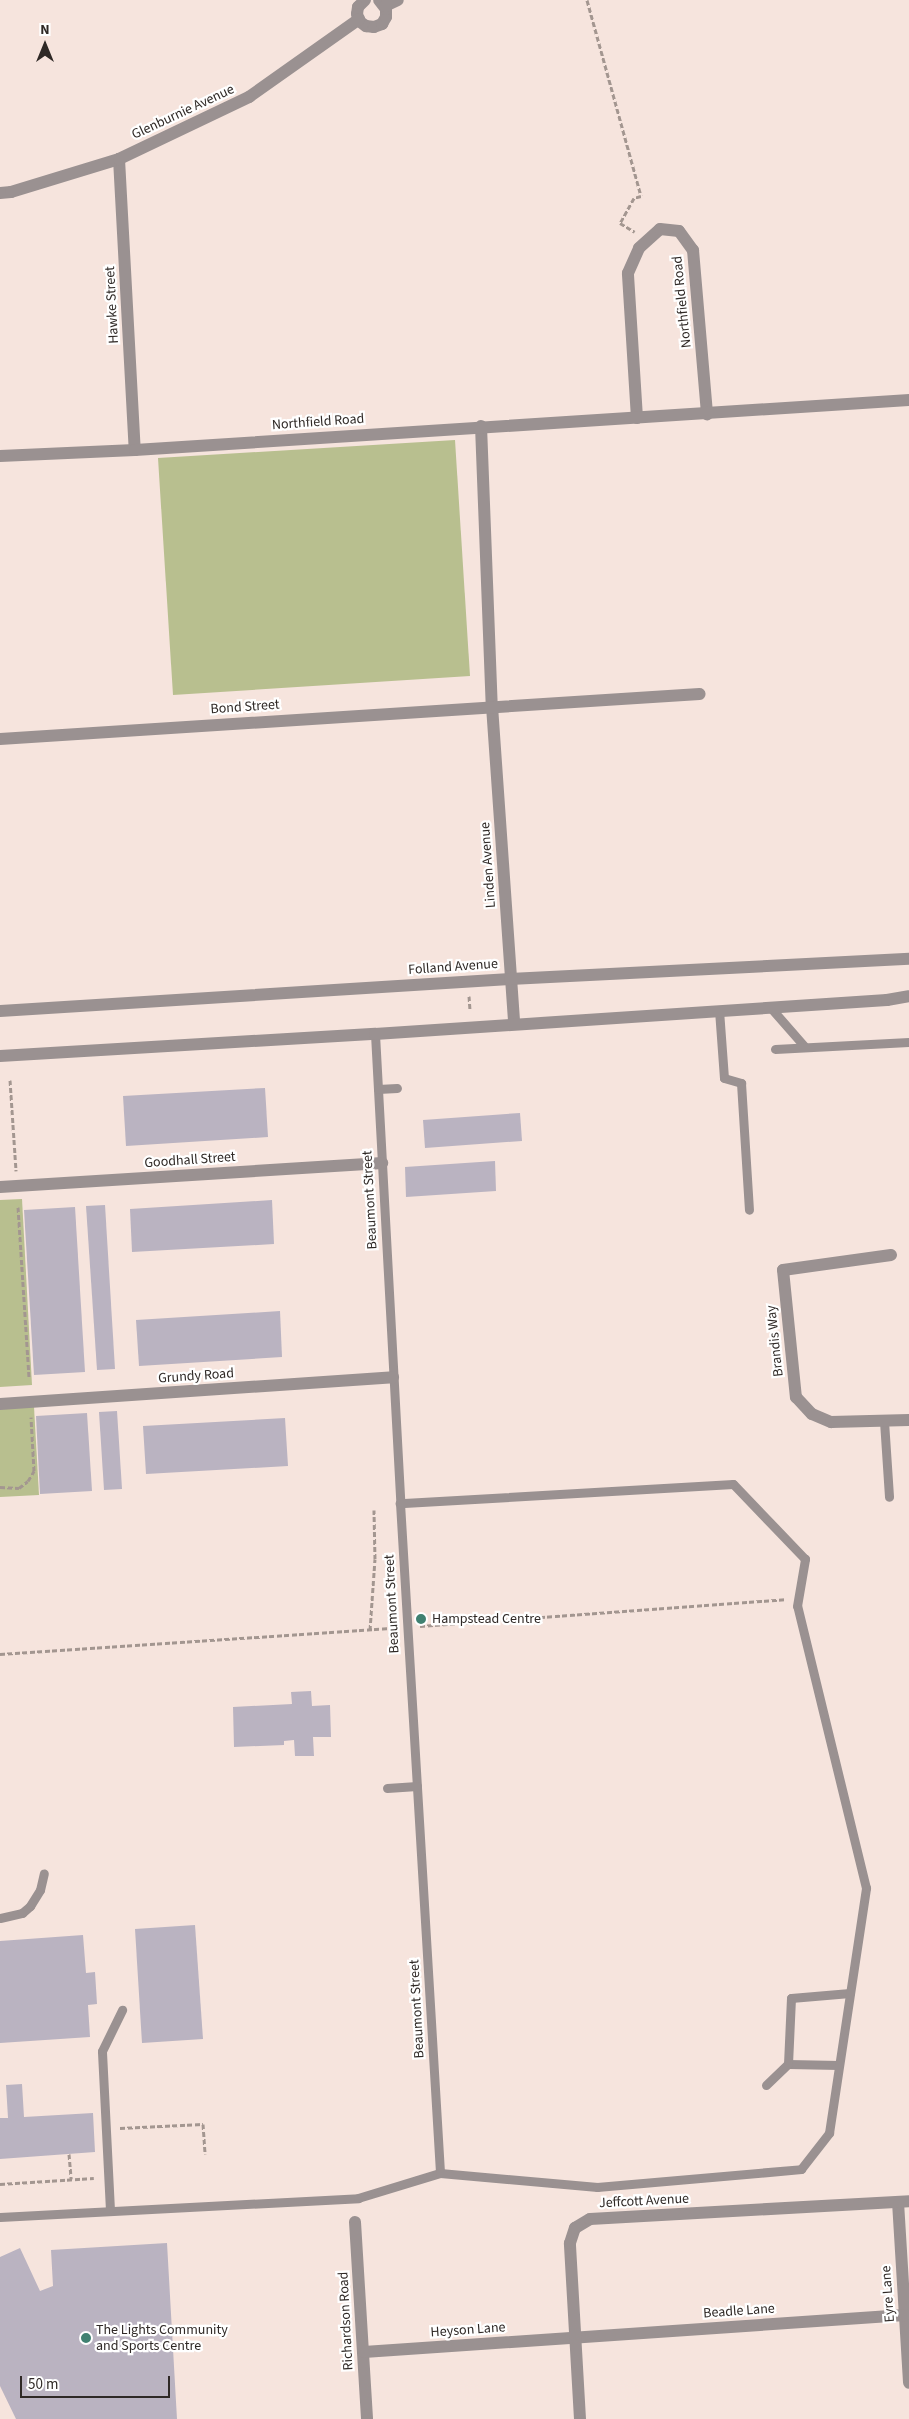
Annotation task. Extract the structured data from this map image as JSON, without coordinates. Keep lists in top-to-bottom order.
{
  "streets": {
    "street": [
      "Glenburnie Avenue",
      "Northfield Road",
      "Hawke Street",
      "Bond Street",
      "Linden Avenue",
      "Folland Avenue",
      "Goodhall Street",
      "Brandis Way",
      "Grundy Road",
      "Jeffcott Avenue",
      "Eyre Lane",
      "Beadle Lane",
      "Richardson Road",
      "Heyson Lane"
    ],
    "lane": ["Beaumont Street"]
  },
  "crossings": [
    ["Glenburnie Avenue", "Hawke Street"],
    ["Northfield Road", "Hawke Street"],
    ["Northfield Road", "Linden Avenue"],
    ["Bond Street", "Linden Avenue"],
    ["Linden Avenue", "Folland Avenue"],
    ["Goodhall Street", "Beaumont Street"],
    ["Beaumont Street", "Grundy Road"],
    ["Jeffcott Avenue", "Eyre Lane"],
    ["Jeffcott Avenue", "Beadle Lane"],
    ["Jeffcott Avenue", "Heyson Lane"],
    ["Eyre Lane", "Beadle Lane"],
    ["Beadle Lane", "Heyson Lane"],
    ["Richardson Road", "Heyson Lane"]
  ],
  "places": ["Hampstead Centre", "The Lights Community and Sports Centre"],
  "scale_bar": "50 m",
  "north": "top"
}
